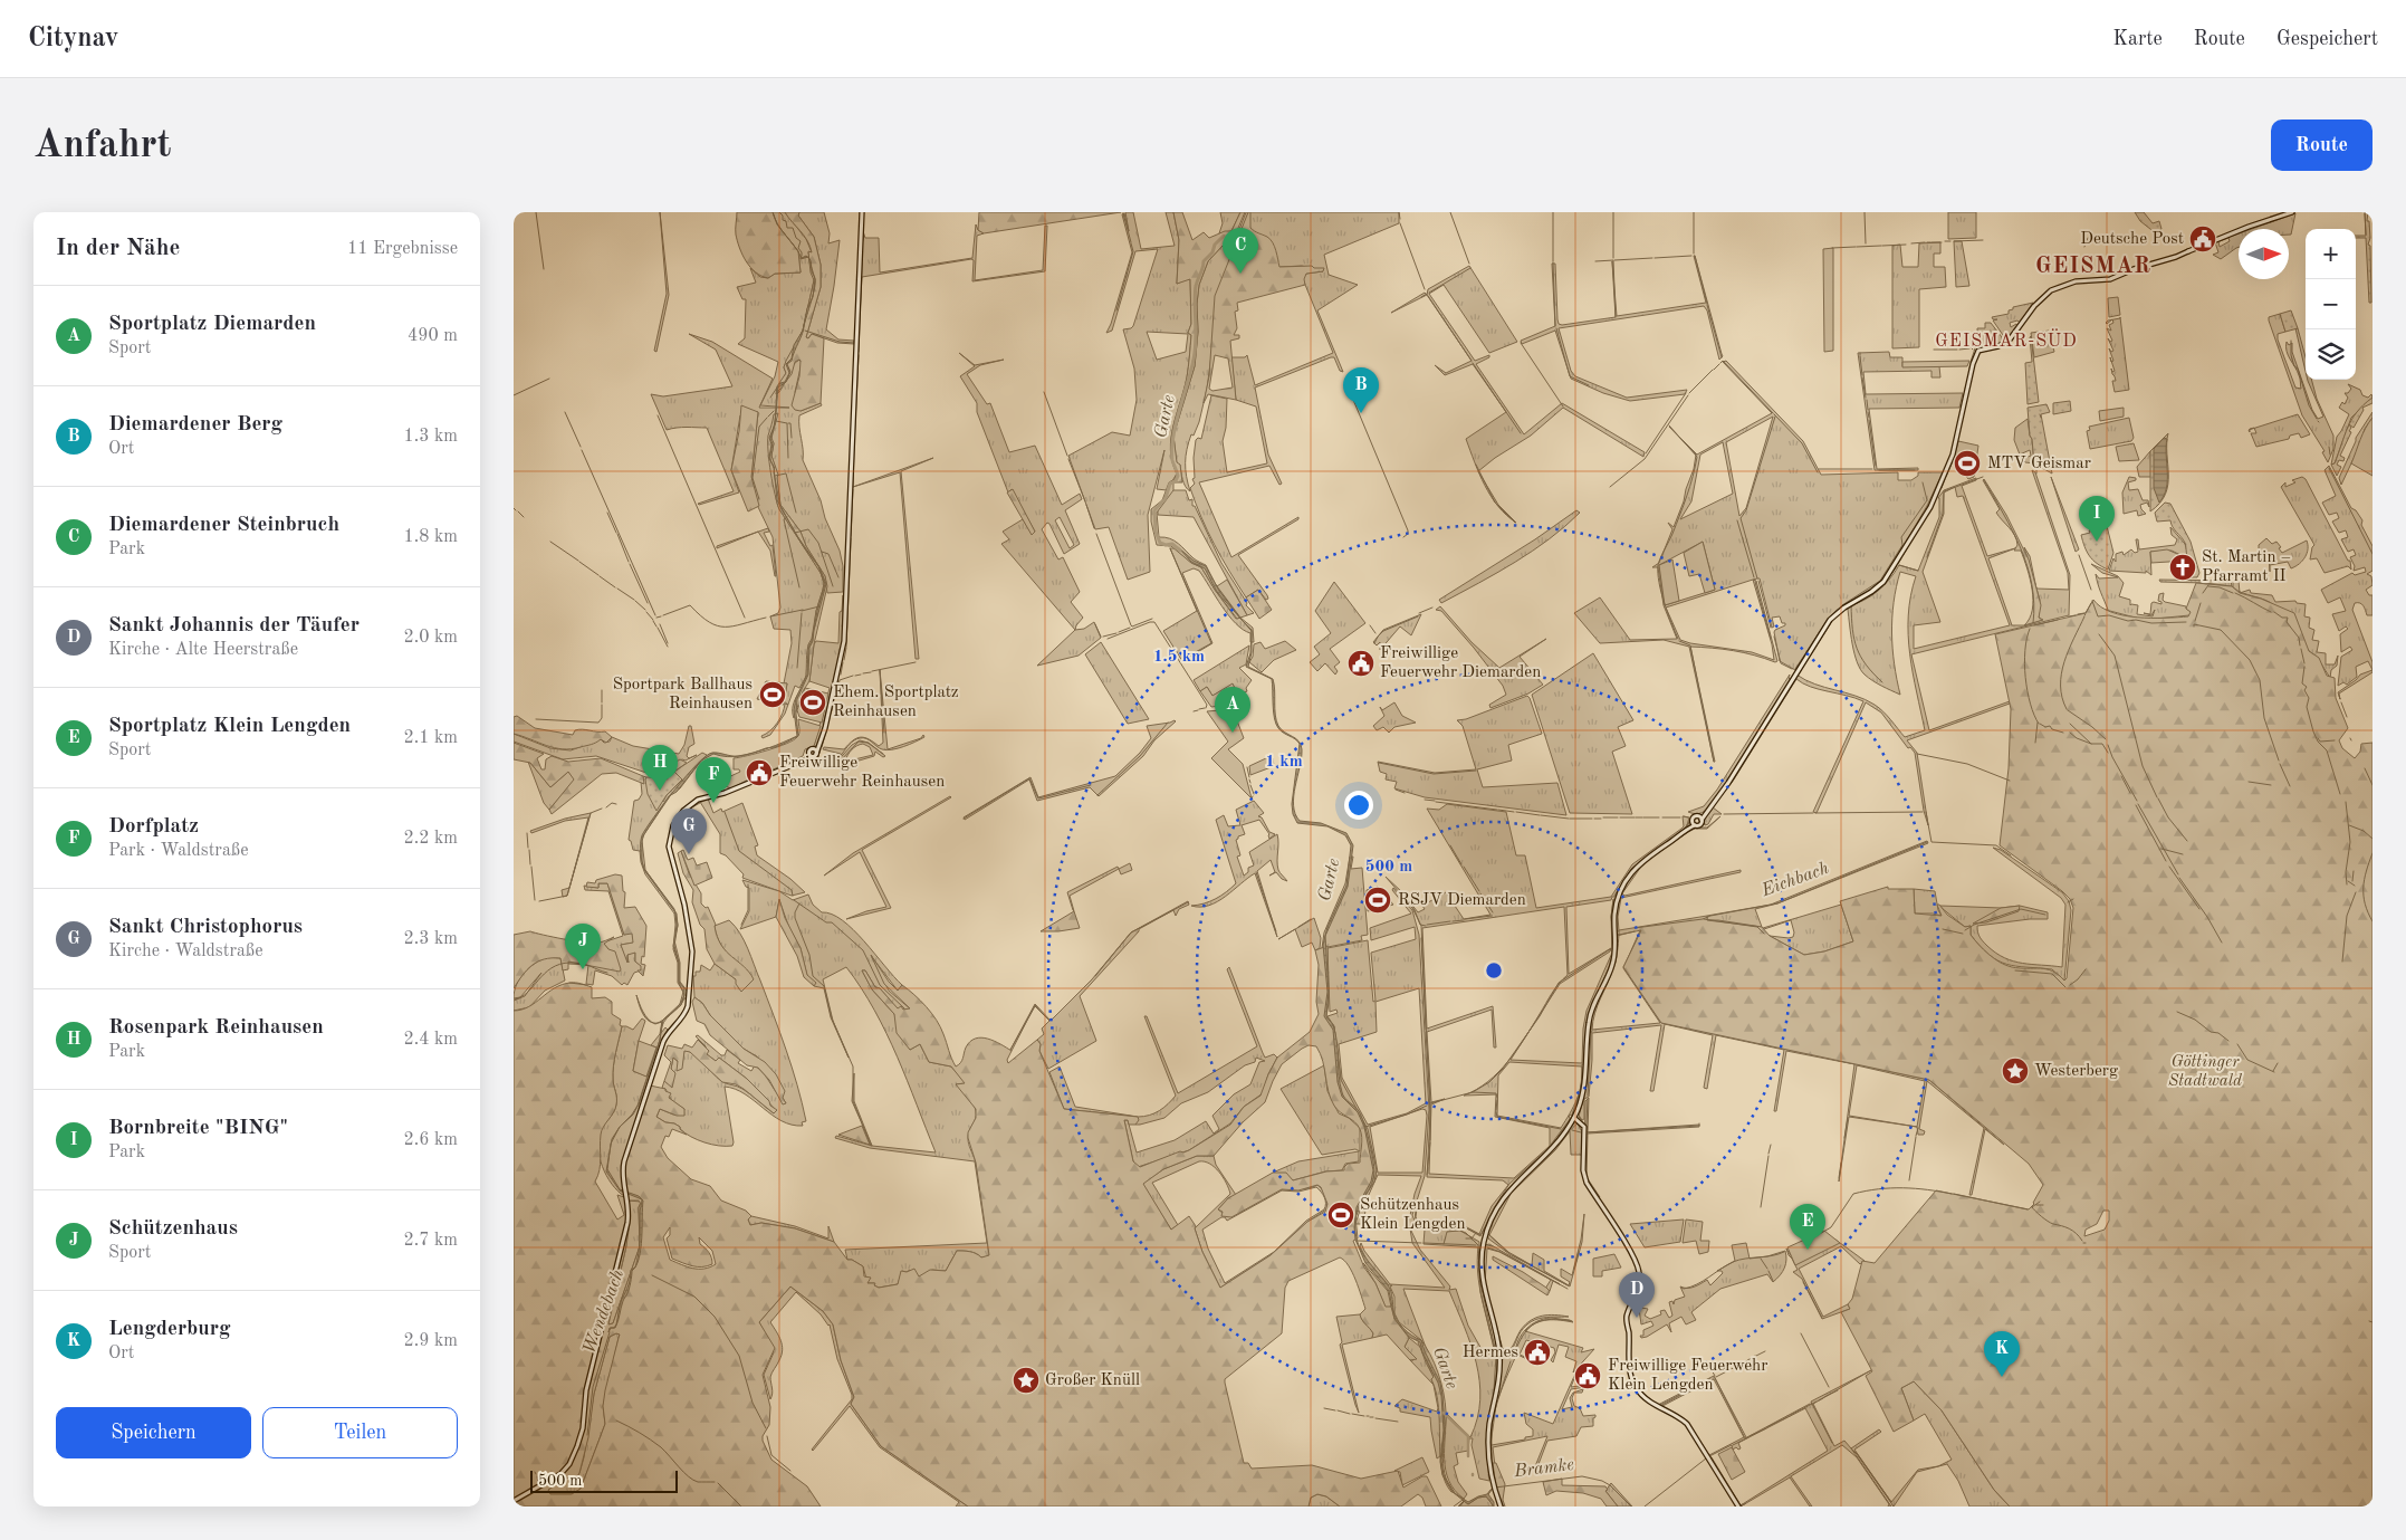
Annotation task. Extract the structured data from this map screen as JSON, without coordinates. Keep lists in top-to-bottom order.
{
  "districts": ["GEISMAR", "GEISMAR-SÜD"],
  "water": [
    "Garte",
    "Eichbach",
    "Wendebach",
    "Bramke"
  ],
  "parks": ["Göttinger Stadtwald"],
  "places": {
    "public building": [
      "Deutsche Post",
      "Freiwillige Feuerwehr Diemarden",
      "Freiwillige Feuerwehr Reinhausen",
      "Hermes",
      "Freiwillige Feuerwehr Klein Lengden"
    ],
    "sports": [
      "MTV Geismar",
      "Sportpark Ballhaus Reinhausen",
      "Ehem. Sportplatz Reinhausen",
      "RSJV Diemarden",
      "Schützenhaus Klein Lengden"
    ],
    "church": ["St. Martin – Pfarramt II"],
    "place": ["Westerberg", "Großer Knüll"]
  },
  "scale_bar": "500 m",
  "north": "right",
  "page": {
    "header": "Citynav",
    "nav": ["Karte", "Route", "Gespeichert"],
    "buttons": [
      "Route",
      ["Speichern", "Teilen"]
    ],
    "title": "Anfahrt",
    "heading": ["In der Nähe", "11 Ergebnisse"],
    "pins": [
      "C",
      "B",
      "I",
      "A",
      "H",
      "F",
      "G",
      "J",
      "E",
      "D",
      "K"
    ],
    "map_buttons": ["+", "−"],
    "list": [
      {
        "mark": "A",
        "name": "Sportplatz Diemarden",
        "note": "Sport",
        "value": "490 m"
      },
      {
        "mark": "B",
        "name": "Diemardener Berg",
        "note": "Ort",
        "value": "1.3 km"
      },
      {
        "mark": "C",
        "name": "Diemardener Steinbruch",
        "note": "Park",
        "value": "1.8 km"
      },
      {
        "mark": "D",
        "name": "Sankt Johannis der Täufer",
        "note": "Kirche · Alte Heerstraße",
        "value": "2.0 km"
      },
      {
        "mark": "E",
        "name": "Sportplatz Klein Lengden",
        "note": "Sport",
        "value": "2.1 km"
      },
      {
        "mark": "F",
        "name": "Dorfplatz",
        "note": "Park · Waldstraße",
        "value": "2.2 km"
      },
      {
        "mark": "G",
        "name": "Sankt Christophorus",
        "note": "Kirche · Waldstraße",
        "value": "2.3 km"
      },
      {
        "mark": "H",
        "name": "Rosenpark Reinhausen",
        "note": "Park",
        "value": "2.4 km"
      },
      {
        "mark": "I",
        "name": "Bornbreite \"BING\"",
        "note": "Park",
        "value": "2.6 km"
      },
      {
        "mark": "J",
        "name": "Schützenhaus",
        "note": "Sport",
        "value": "2.7 km"
      },
      {
        "mark": "K",
        "name": "Lengderburg",
        "note": "Ort",
        "value": "2.9 km"
      }
    ],
    "scale": "500 m"
  },
  "rings": ["1.5 km", "1 km", "500 m"]
}
